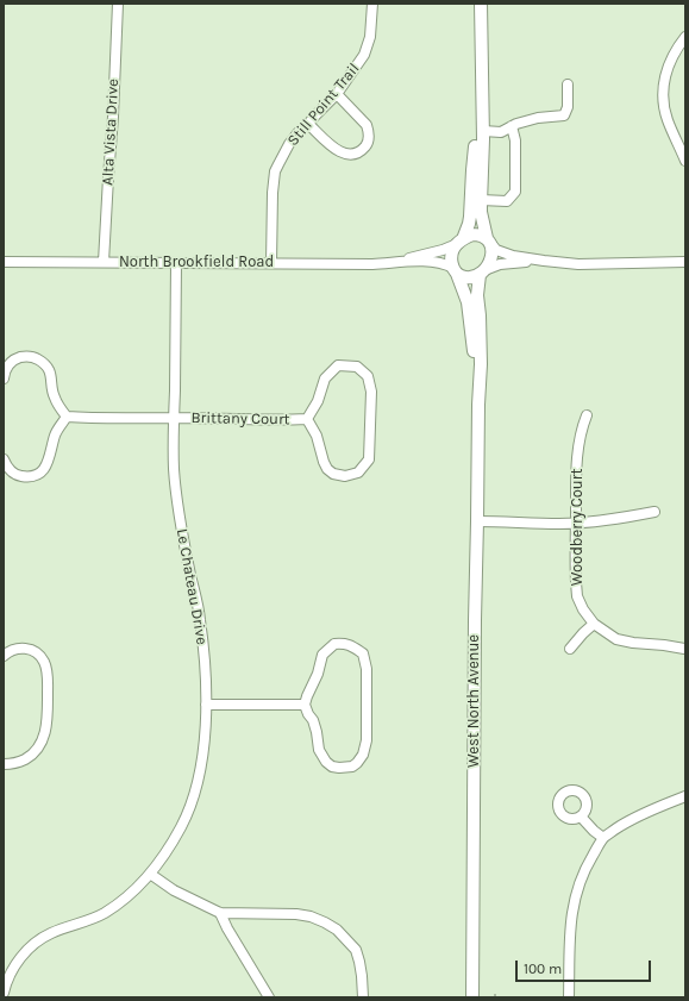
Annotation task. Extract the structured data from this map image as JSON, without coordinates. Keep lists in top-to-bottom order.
{
  "streets": {
    "main road": ["West North Avenue"],
    "street": [
      "Still Point Trail",
      "Alta Vista Drive",
      "North Brookfield Road",
      "Brittany Court",
      "Woodberry Court",
      "Le Chateau Drive"
    ]
  },
  "crossings": [
    ["Still Point Trail", "North Brookfield Road"],
    ["Alta Vista Drive", "North Brookfield Road"],
    ["North Brookfield Road", "Le Chateau Drive"],
    ["North Brookfield Road", "West North Avenue"],
    ["Brittany Court", "Le Chateau Drive"]
  ],
  "scale_bar": "100 m"
}
